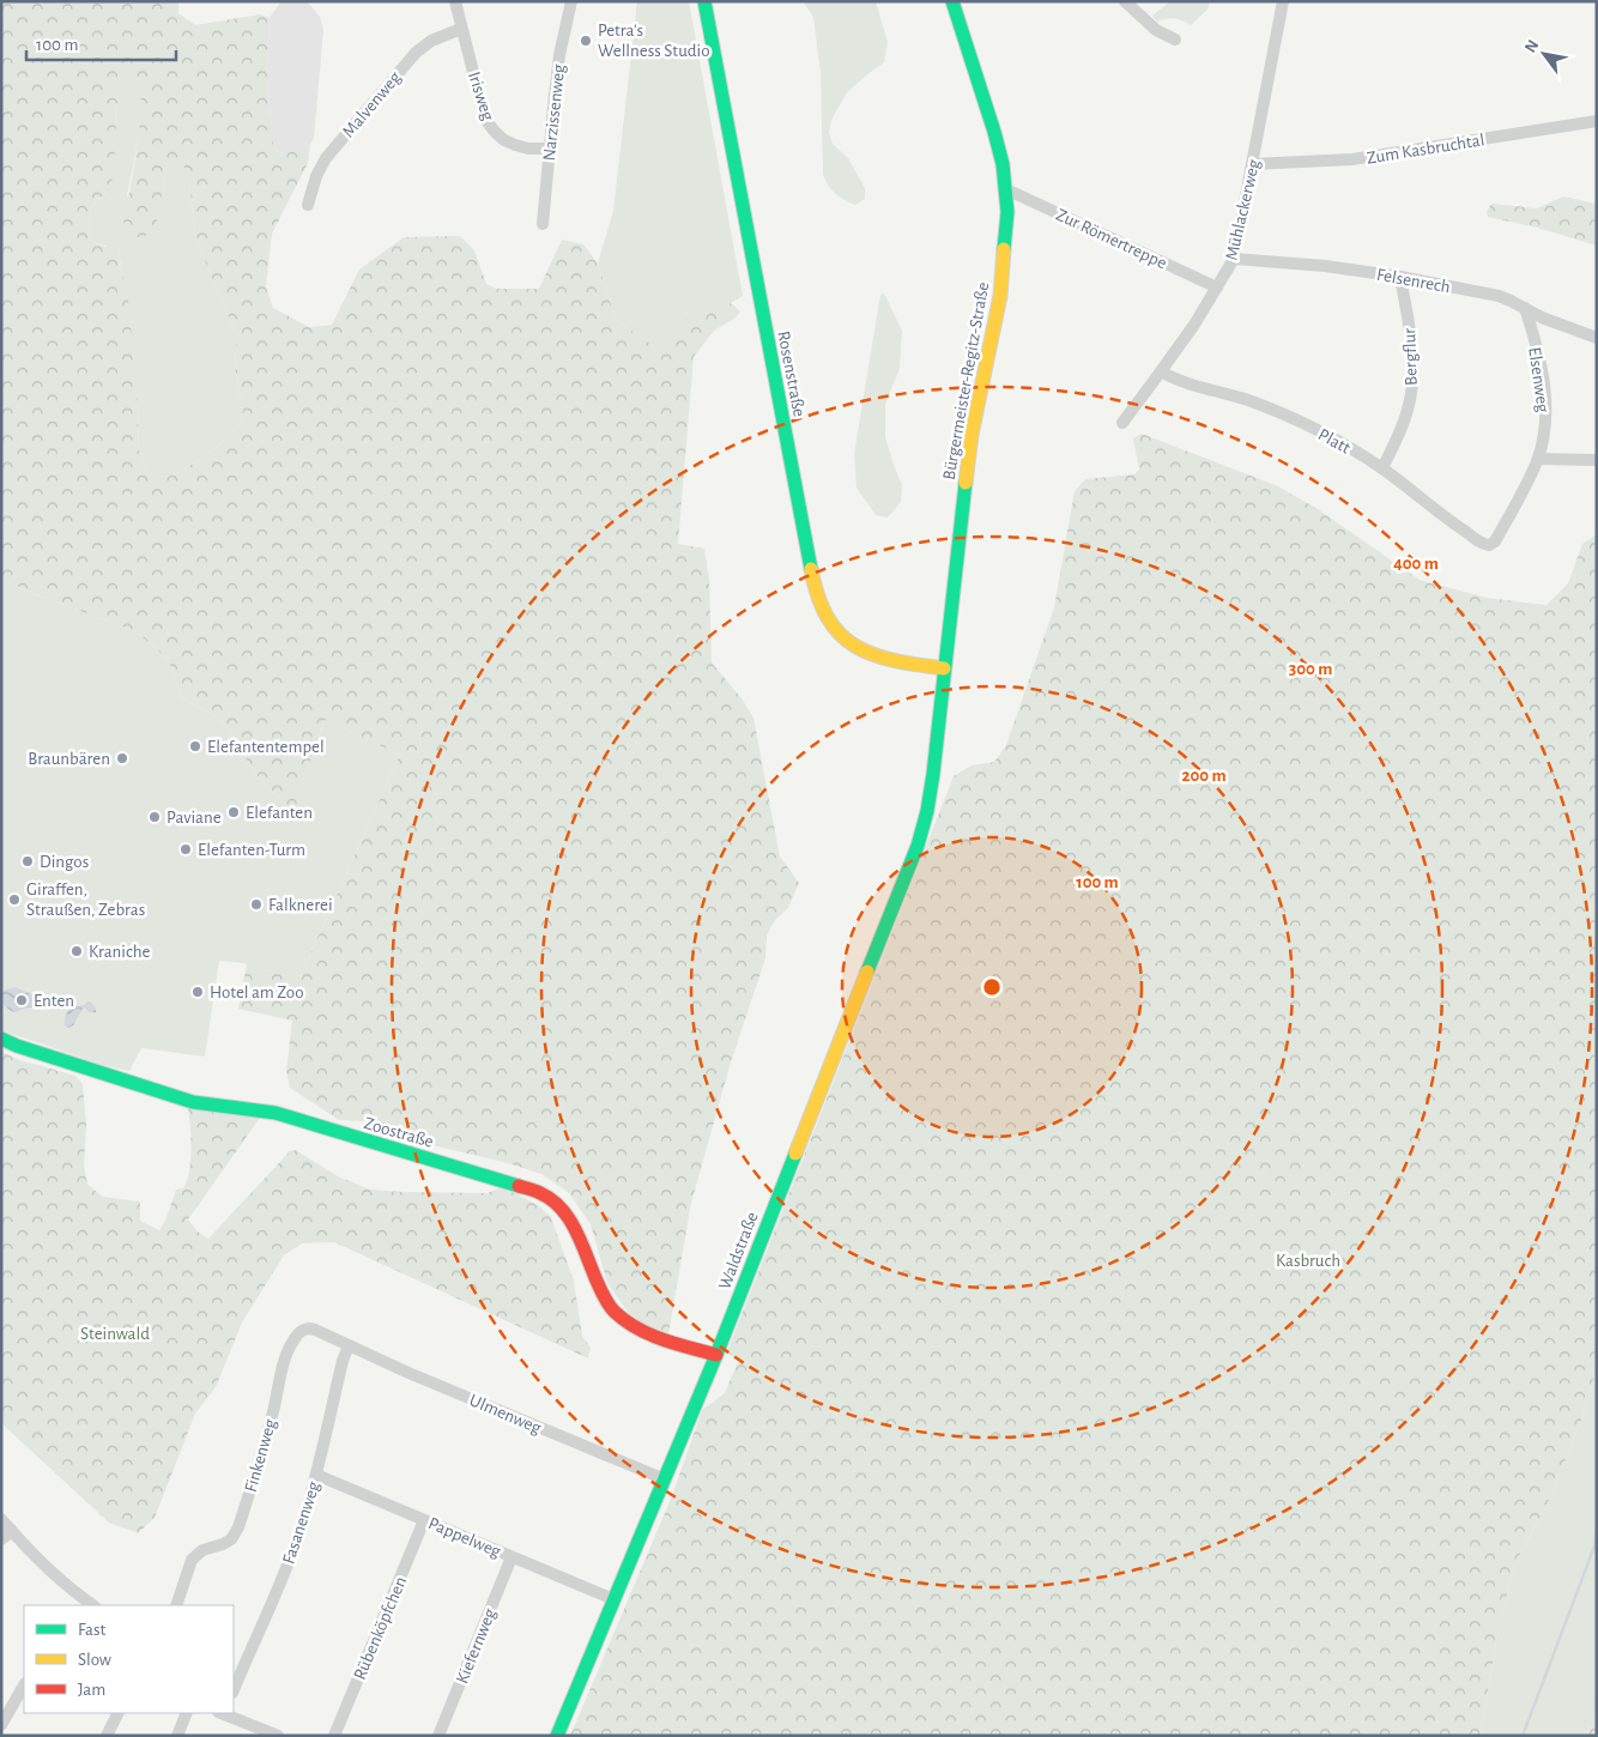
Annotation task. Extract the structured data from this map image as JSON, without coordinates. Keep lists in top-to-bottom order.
{
  "streets": {
    "street": [
      "Irisweg",
      "Malvenweg",
      "Narzissenweg",
      "Zum Kasbruchtal",
      "Mühlackerweg",
      "Zur Römertreppe",
      "Felsenrech",
      "Bergflur",
      "Rosenstraße",
      "Elsenweg",
      "Bürgermeister-Regitz-Straße",
      "Platt",
      "Zoostraße",
      "Waldstraße",
      "Ulmenweg",
      "Finkenweg",
      "Fasanenweg",
      "Pappelweg",
      "Rübenköpfchen",
      "Kiefernweg"
    ]
  },
  "crossings": [
    ["Irisweg", "Malvenweg"],
    ["Irisweg", "Narzissenweg"],
    ["Zum Kasbruchtal", "Mühlackerweg"],
    ["Mühlackerweg", "Zur Römertreppe"],
    ["Mühlackerweg", "Felsenrech"],
    ["Mühlackerweg", "Platt"],
    ["Zur Römertreppe", "Bürgermeister-Regitz-Straße"],
    ["Felsenrech", "Bergflur"],
    ["Felsenrech", "Elsenweg"],
    ["Bergflur", "Platt"],
    ["Rosenstraße", "Bürgermeister-Regitz-Straße"],
    ["Elsenweg", "Platt"],
    ["Bürgermeister-Regitz-Straße", "Waldstraße"],
    ["Zoostraße", "Waldstraße"],
    ["Waldstraße", "Ulmenweg"],
    ["Waldstraße", "Pappelweg"],
    ["Ulmenweg", "Finkenweg"],
    ["Ulmenweg", "Fasanenweg"],
    ["Finkenweg", "Fasanenweg"],
    ["Fasanenweg", "Pappelweg"],
    ["Pappelweg", "Rübenköpfchen"],
    ["Pappelweg", "Kiefernweg"]
  ],
  "parks": ["Kasbruch", "Steinwald"],
  "places": [
    "Petra's Wellness Studio",
    "Elefantentempel",
    "Braunbären",
    "Elefanten",
    "Paviane",
    "Elefanten-Turm",
    "Dingos",
    "Giraffen, Straußen, Zebras",
    "Falknerei",
    "Kraniche",
    "Hotel am Zoo",
    "Enten"
  ],
  "legend": ["Fast", "Slow", "Jam"],
  "scale_bar": "100 m",
  "north": "top left",
  "rings": [
    "400 m",
    "300 m",
    "200 m",
    "100 m"
  ]
}
